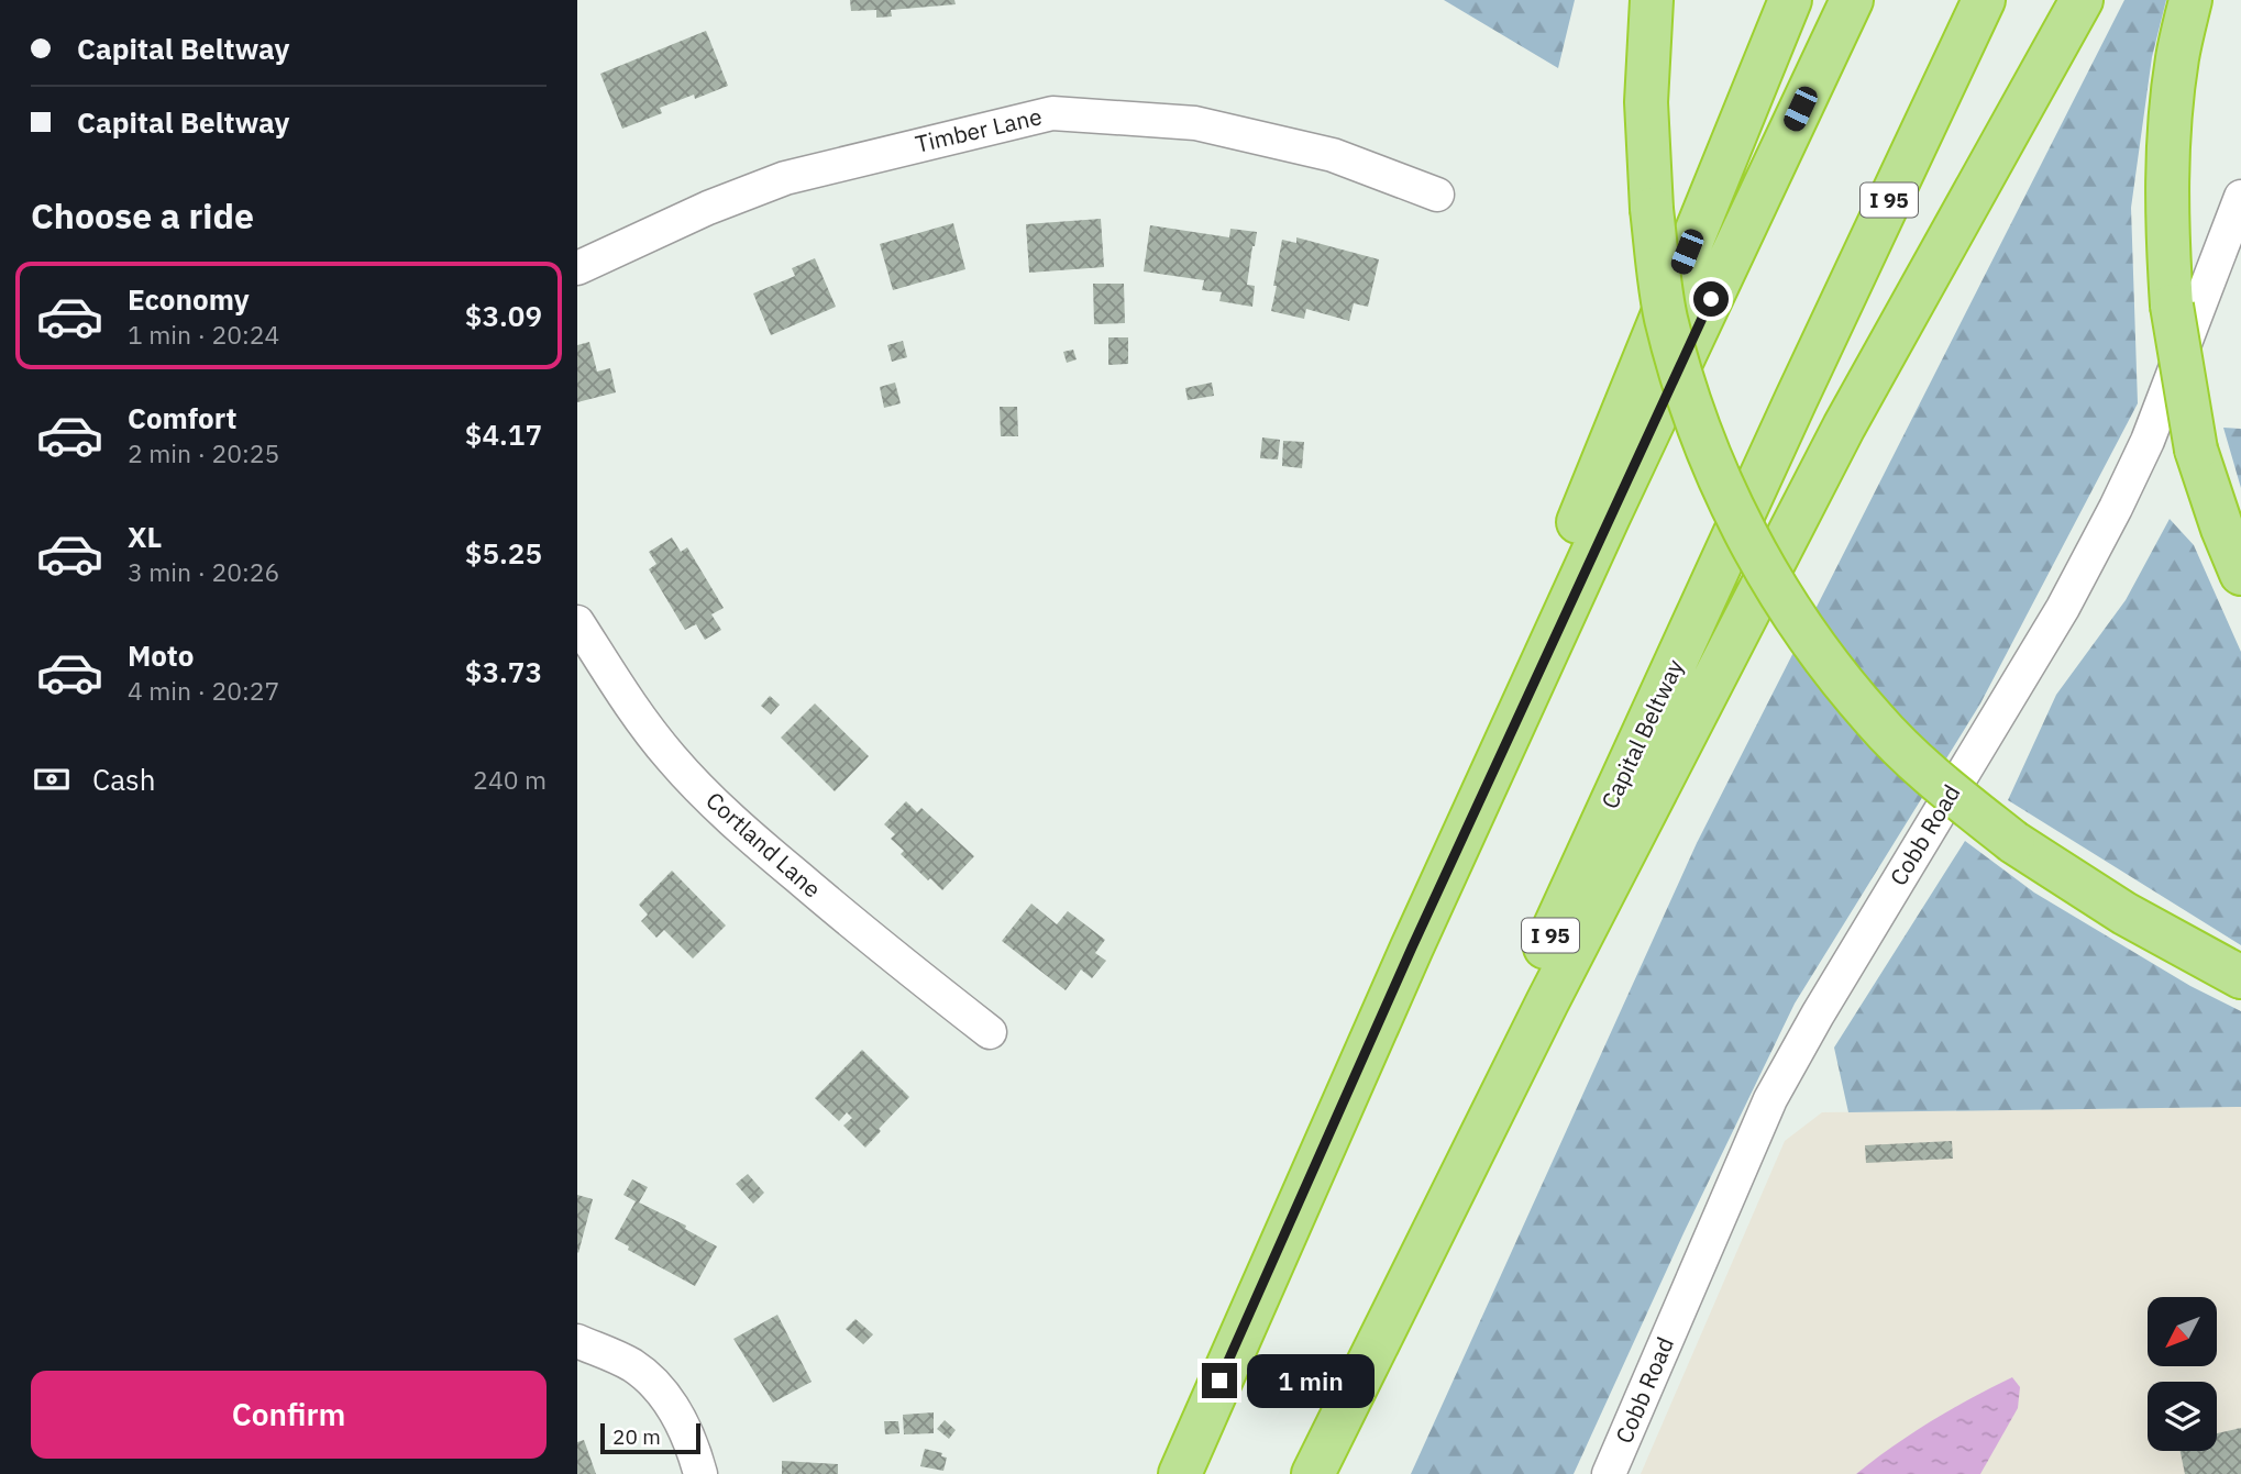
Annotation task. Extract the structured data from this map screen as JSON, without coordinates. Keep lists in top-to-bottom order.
{
  "streets": {
    "highway": ["I 95", "Capital Beltway"],
    "street": ["Timber Lane", "Cobb Road", "Cortland Lane"]
  },
  "scale_bar": "20 m",
  "north": "bottom left",
  "page": {
    "banner": ["Capital Beltway", "Capital Beltway"],
    "heading": "Choose a ride",
    "list": [
      {
        "name": "Economy",
        "note": "1 min · 20:24",
        "value": "$3.09"
      },
      {
        "name": "Comfort",
        "note": "2 min · 20:25",
        "value": "$4.17"
      },
      {
        "name": "XL",
        "note": "3 min · 20:26",
        "value": "$5.25"
      },
      {
        "name": "Moto",
        "note": "4 min · 20:27",
        "value": "$3.73"
      }
    ],
    "pay": ["Cash", "240 m"],
    "bubble": "1 min",
    "buttons": "Confirm",
    "scale": "20 m"
  }
}
